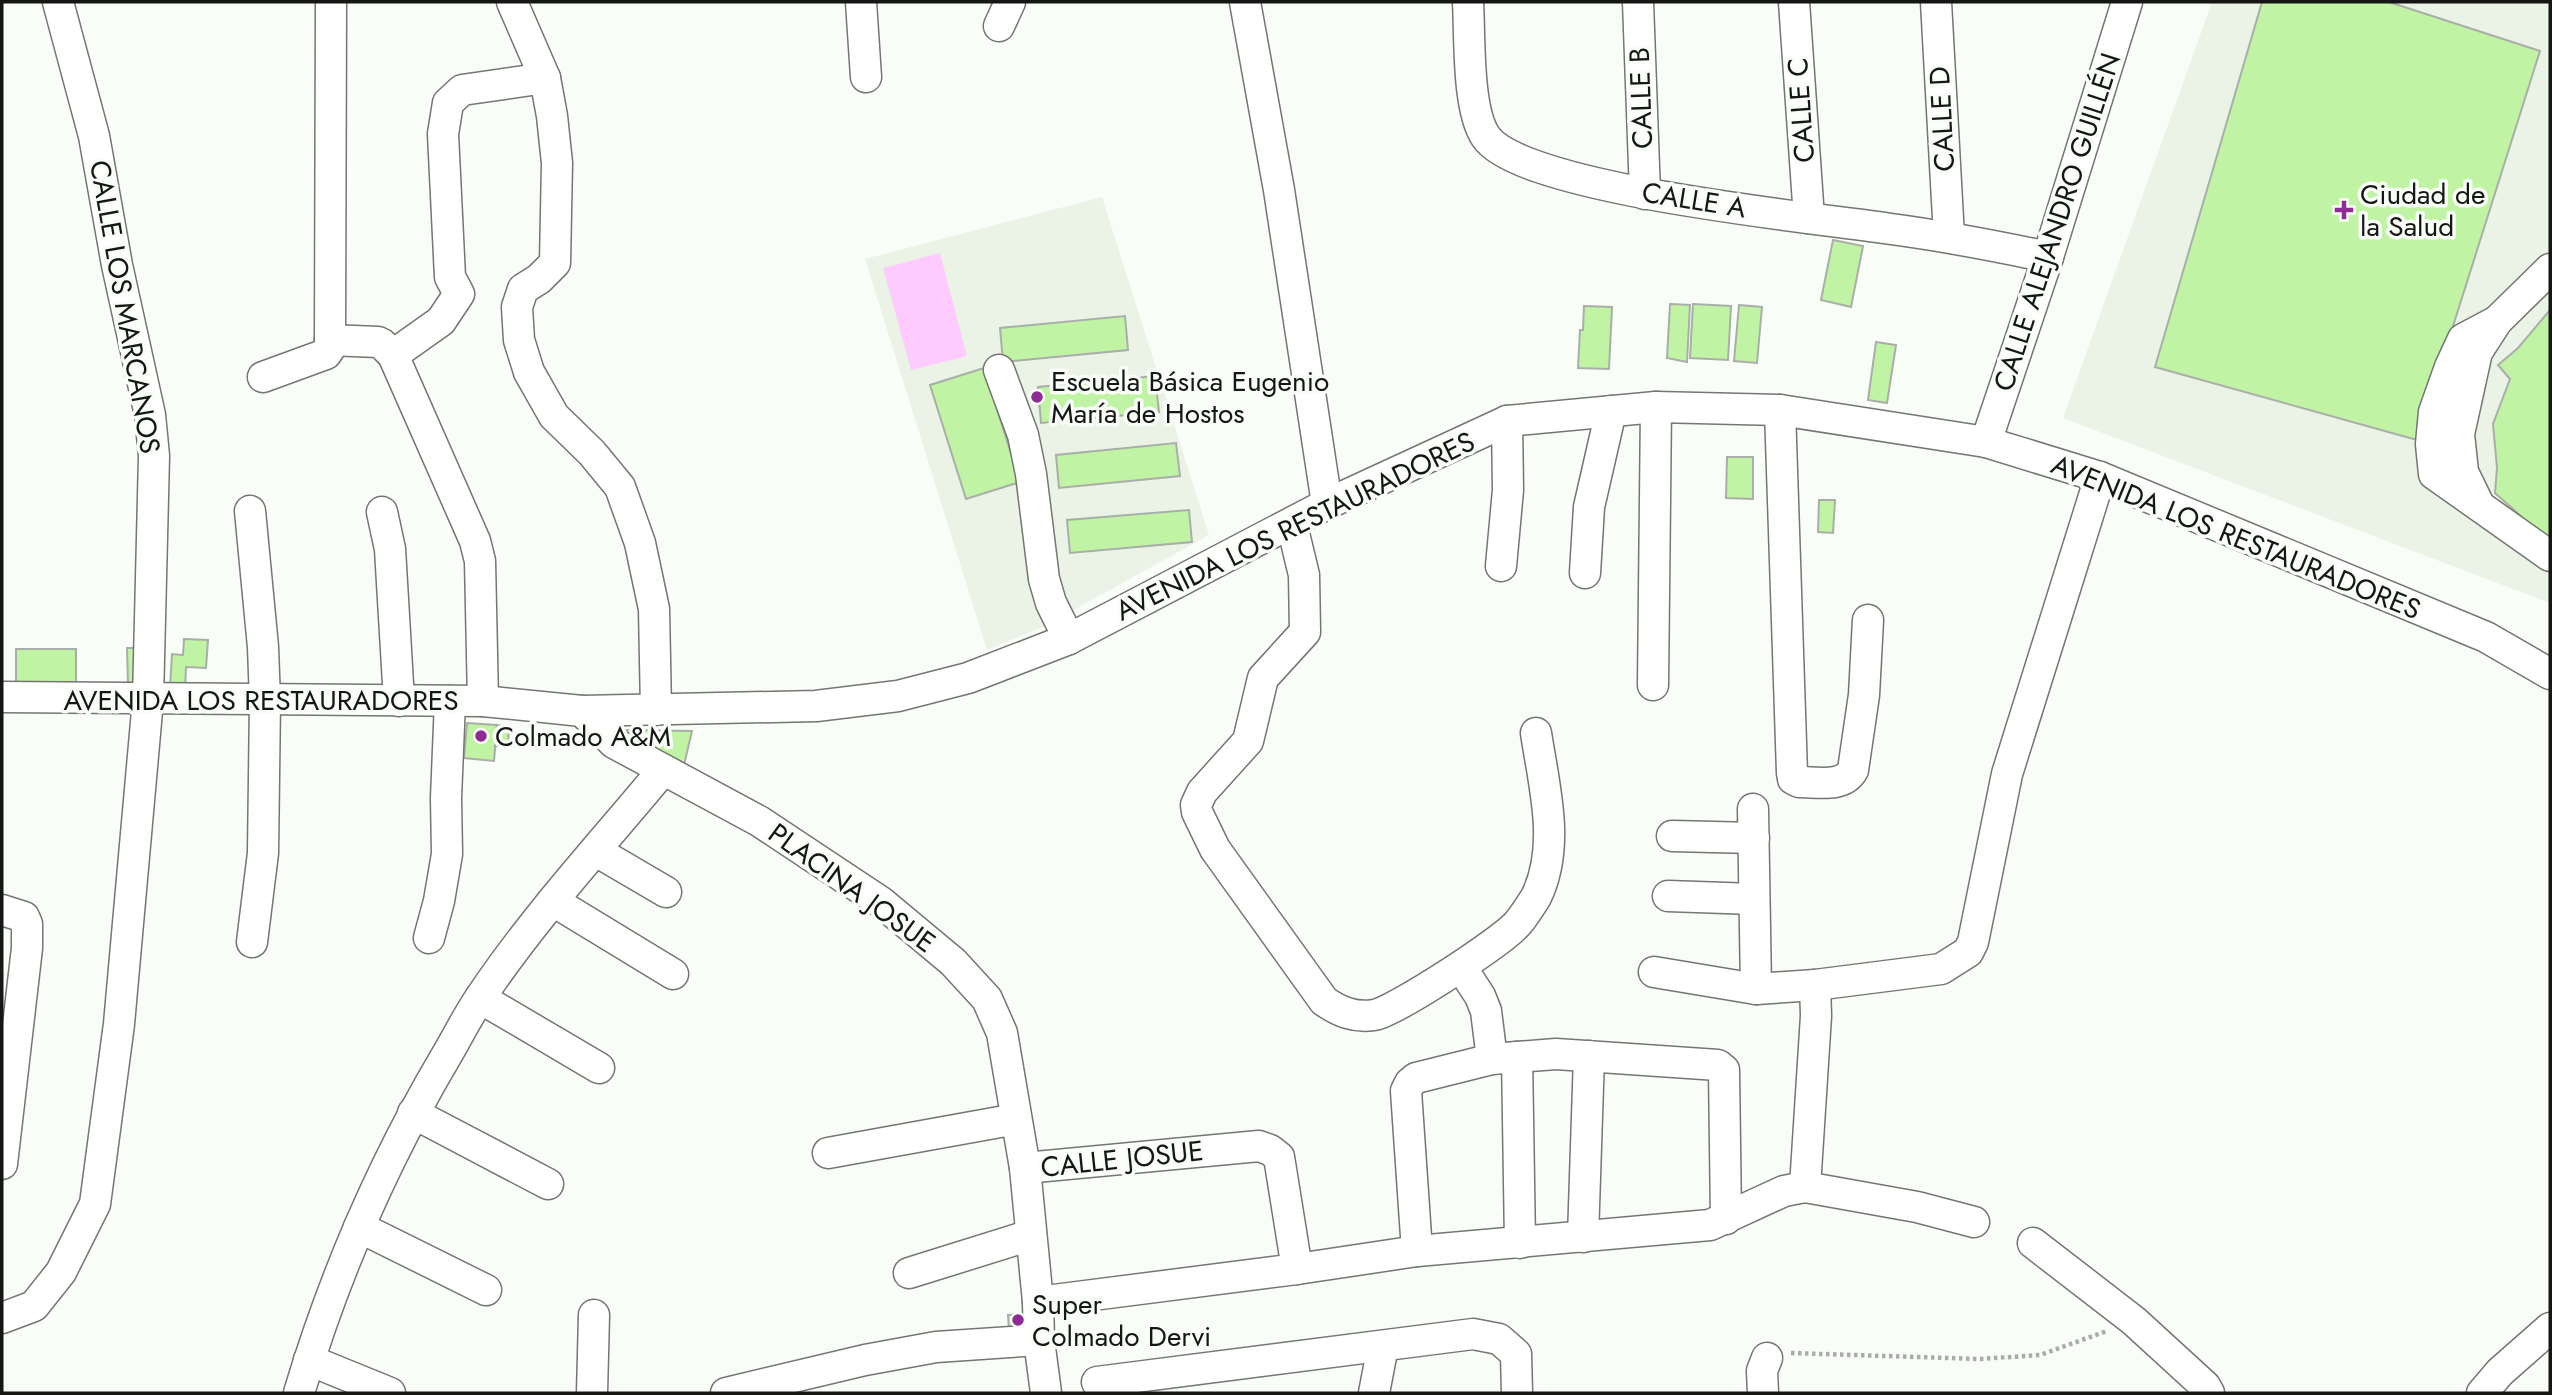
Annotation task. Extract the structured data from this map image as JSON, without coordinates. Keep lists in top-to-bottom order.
{
  "streets": {
    "street": [
      "CALLE B",
      "CALLE C",
      "CALLE D",
      "CALLE A",
      "CALLE ALEJANDRO GUILLÉN",
      "CALLE LOS MARCANOS",
      "AVENIDA LOS RESTAURADORES",
      "PLACINA JOSUE",
      "CALLE JOSUE"
    ]
  },
  "crossings": [
    ["CALLE B", "CALLE A"],
    ["CALLE C", "CALLE A"],
    ["CALLE D", "CALLE A"],
    ["CALLE A", "CALLE ALEJANDRO GUILLÉN"],
    ["CALLE ALEJANDRO GUILLÉN", "AVENIDA LOS RESTAURADORES"],
    ["CALLE LOS MARCANOS", "AVENIDA LOS RESTAURADORES"],
    ["AVENIDA LOS RESTAURADORES", "PLACINA JOSUE"],
    ["PLACINA JOSUE", "CALLE JOSUE"]
  ],
  "places": {
    "health": ["Ciudad de la Salud"],
    "other": ["Escuela Básica Eugenio María de Hostos", "Colmado A&M", "Super Colmado Dervi"]
  }
}
